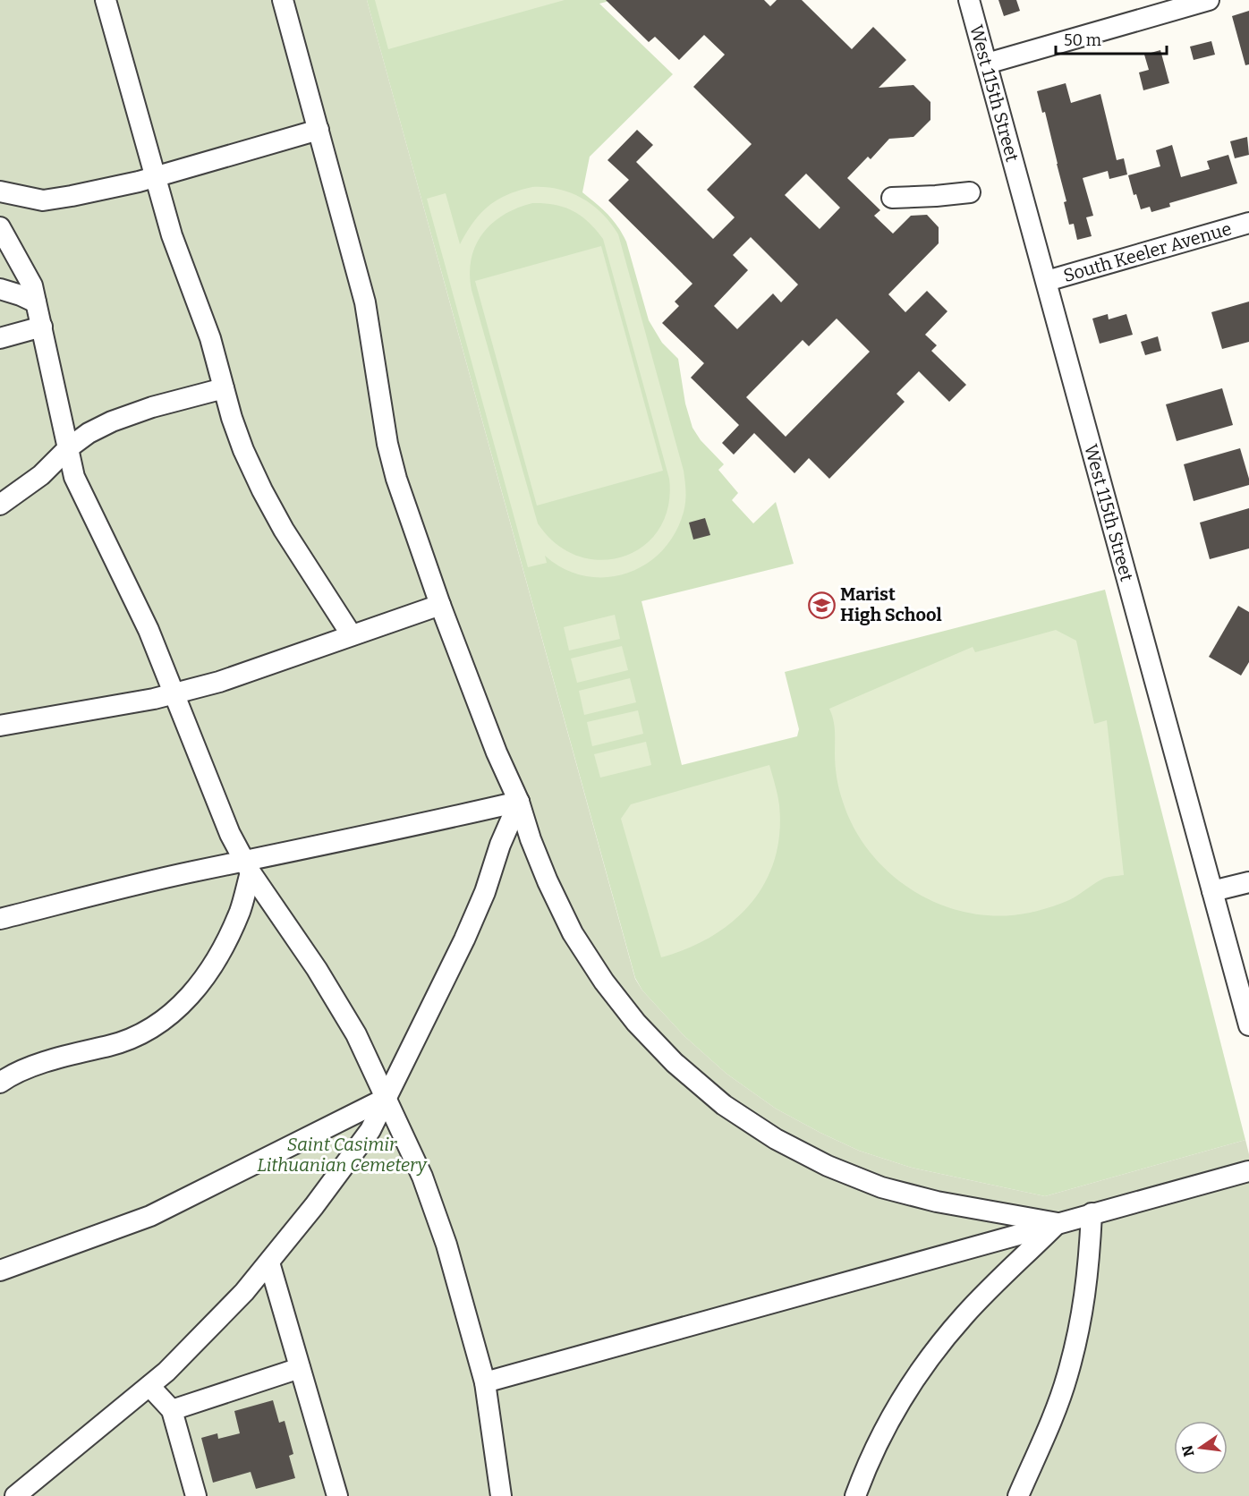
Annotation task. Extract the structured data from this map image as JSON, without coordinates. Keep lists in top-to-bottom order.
{
  "streets": {
    "street": ["West 115th Street", "South Keeler Avenue"]
  },
  "crossings": [
    ["West 115th Street", "South Keeler Avenue"]
  ],
  "parks": ["Saint Casimir Lithuanian Cemetery"],
  "places": {
    "school or university": ["Marist High School"]
  },
  "scale_bar": "50 m",
  "north": "left"
}
